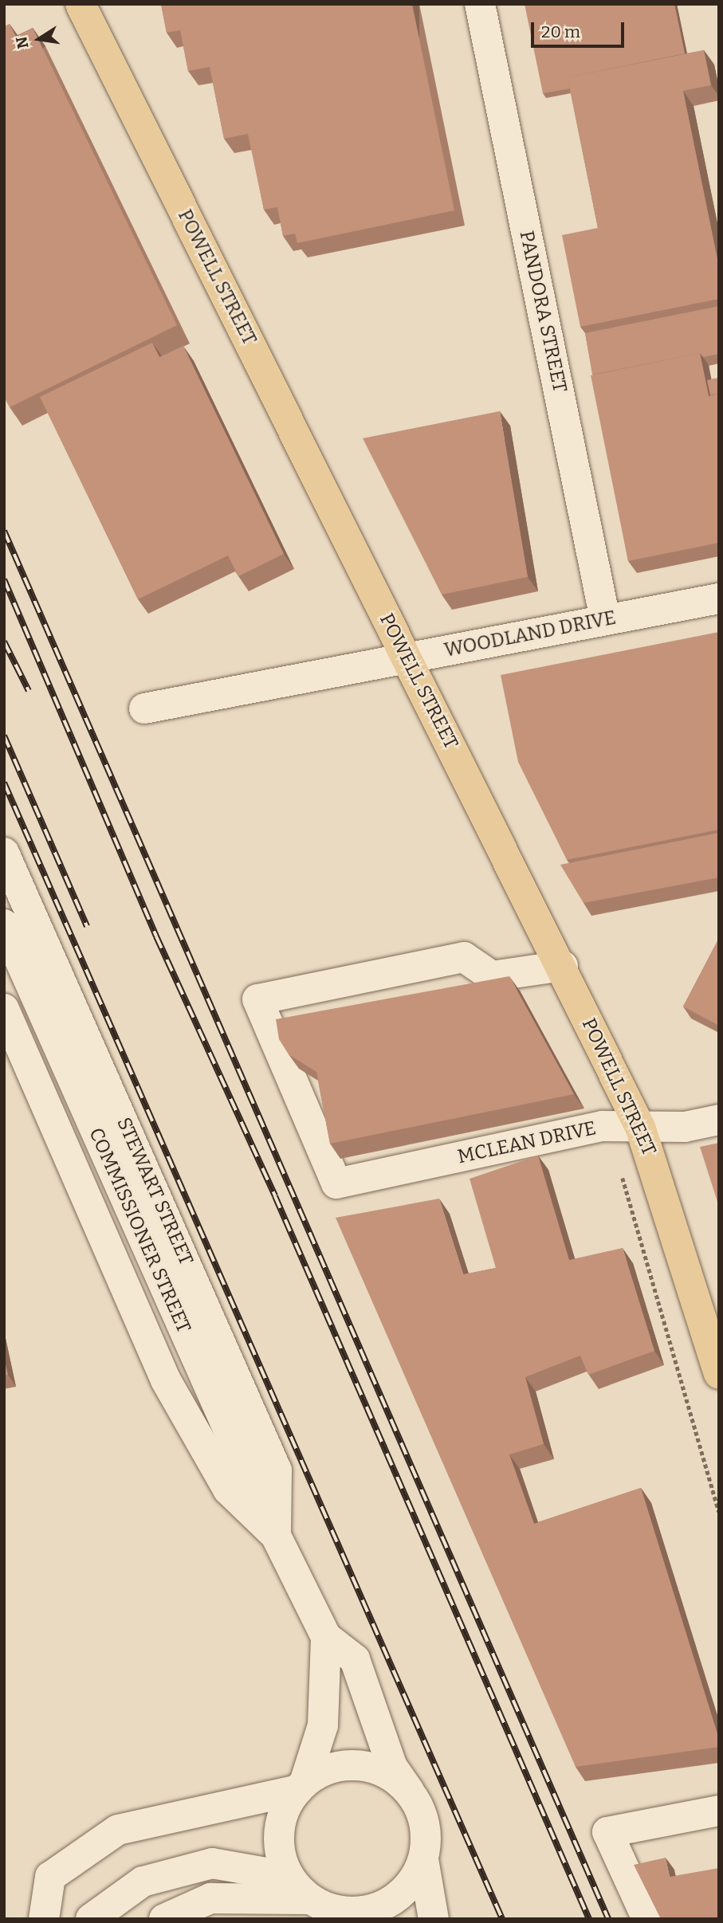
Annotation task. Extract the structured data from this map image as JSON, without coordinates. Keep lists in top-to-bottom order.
{
  "streets": {
    "main road": ["POWELL STREET"],
    "street": [
      "PANDORA STREET",
      "WOODLAND DRIVE",
      "MCLEAN DRIVE",
      "STEWART STREET",
      "COMMISSIONER STREET"
    ]
  },
  "crossings": [
    ["POWELL STREET", "WOODLAND DRIVE"],
    ["POWELL STREET", "MCLEAN DRIVE"],
    ["PANDORA STREET", "WOODLAND DRIVE"],
    ["STEWART STREET", "COMMISSIONER STREET"]
  ],
  "scale_bar": "20 m",
  "north": "left"
}
